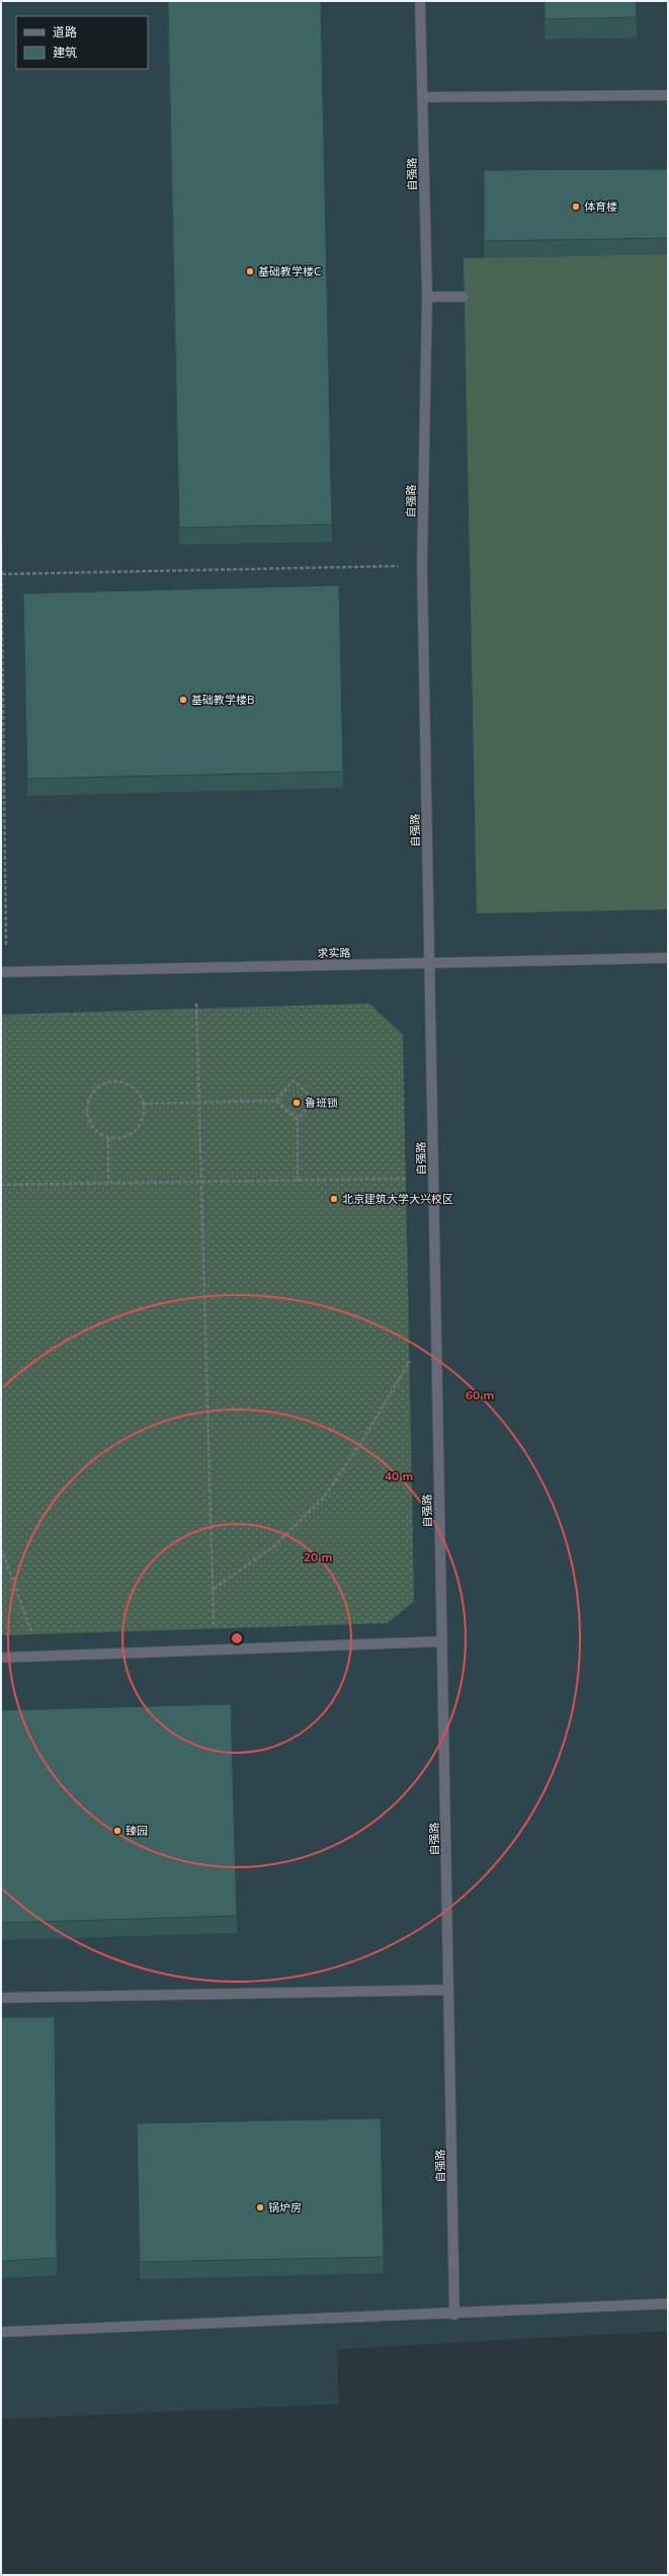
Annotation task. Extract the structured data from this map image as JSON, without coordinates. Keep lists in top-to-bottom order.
{
  "streets": {
    "street": ["自强路", "求实路"]
  },
  "crossings": [
    ["自强路", "求实路"]
  ],
  "places": [
    "体育楼",
    "基础教学楼C",
    "基础教学楼B",
    "鲁班锁",
    "北京建筑大学大兴校区",
    "臻园",
    "锅炉房"
  ],
  "legend": ["道路", "建筑"],
  "rings": ["60 m", "40 m", "20 m"]
}
